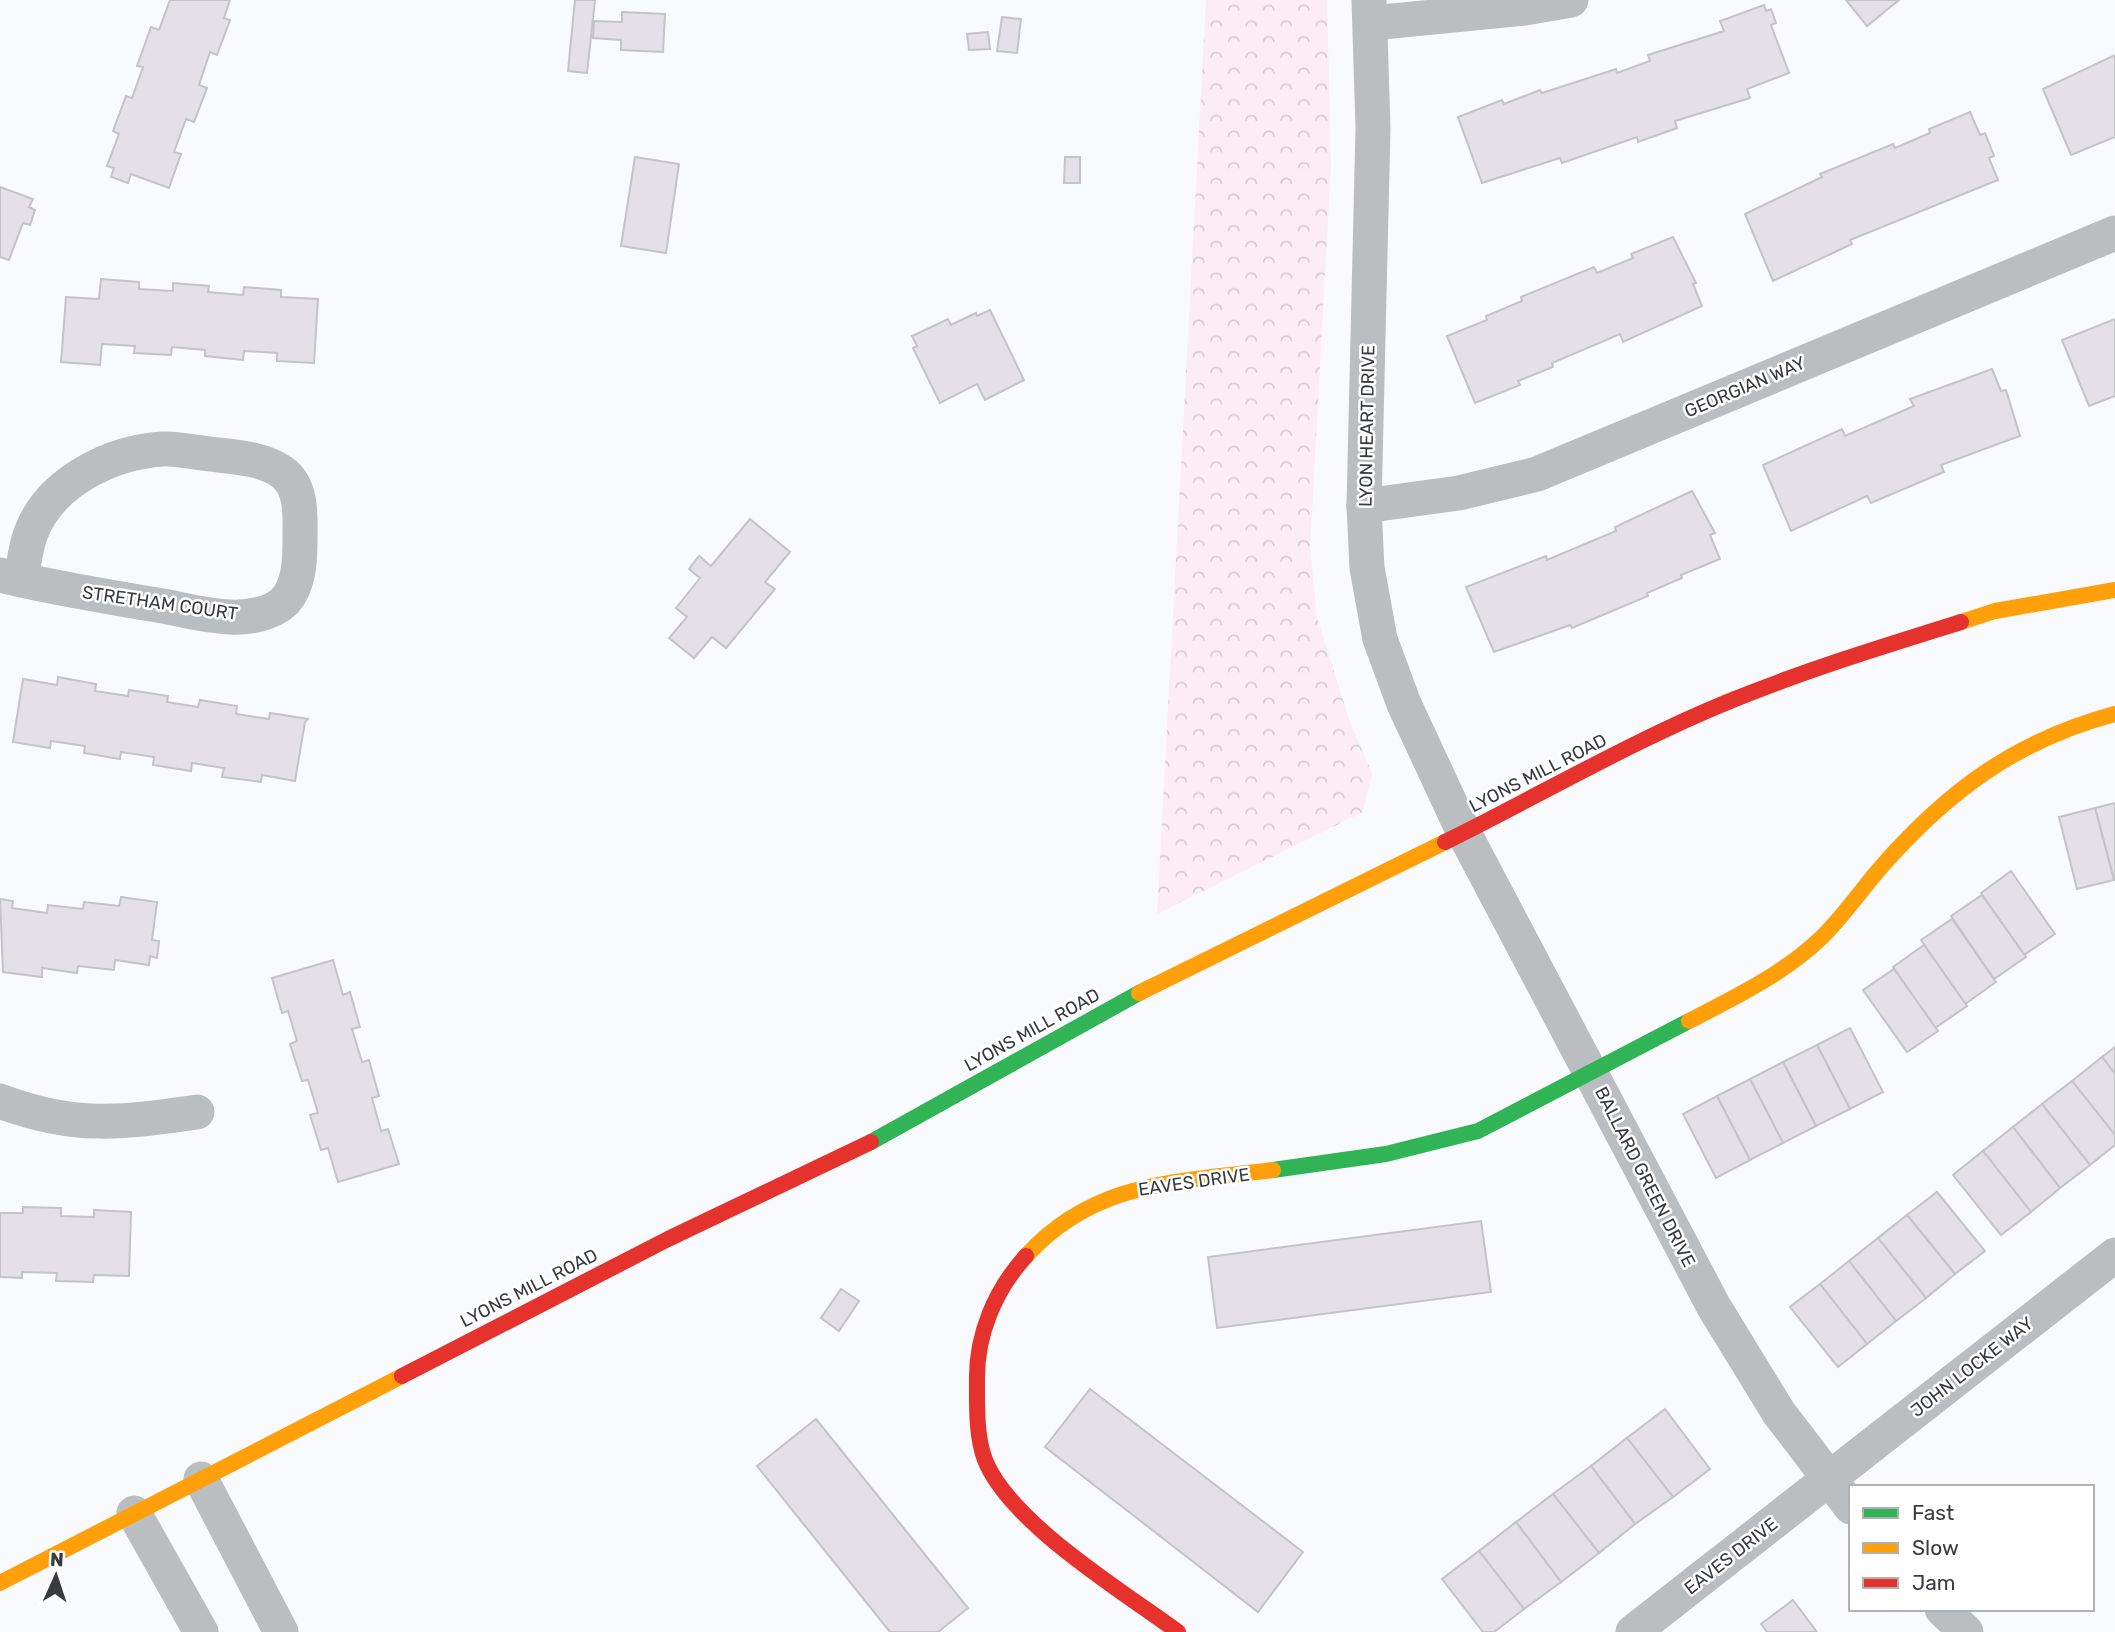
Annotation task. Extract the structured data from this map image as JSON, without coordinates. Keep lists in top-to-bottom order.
{
  "streets": {
    "main road": ["LYONS MILL ROAD", "EAVES DRIVE"],
    "street": [
      "GEORGIAN WAY",
      "LYON HEART DRIVE",
      "STRETHAM COURT",
      "BALLARD GREEN DRIVE",
      "JOHN LOCKE WAY"
    ]
  },
  "crossings": [
    ["GEORGIAN WAY", "LYON HEART DRIVE"],
    ["LYON HEART DRIVE", "LYONS MILL ROAD"],
    ["LYON HEART DRIVE", "BALLARD GREEN DRIVE"],
    ["LYONS MILL ROAD", "BALLARD GREEN DRIVE"],
    ["BALLARD GREEN DRIVE", "EAVES DRIVE"],
    ["BALLARD GREEN DRIVE", "JOHN LOCKE WAY"],
    ["EAVES DRIVE", "JOHN LOCKE WAY"]
  ],
  "legend": ["Fast", "Slow", "Jam"],
  "north": "top"
}
